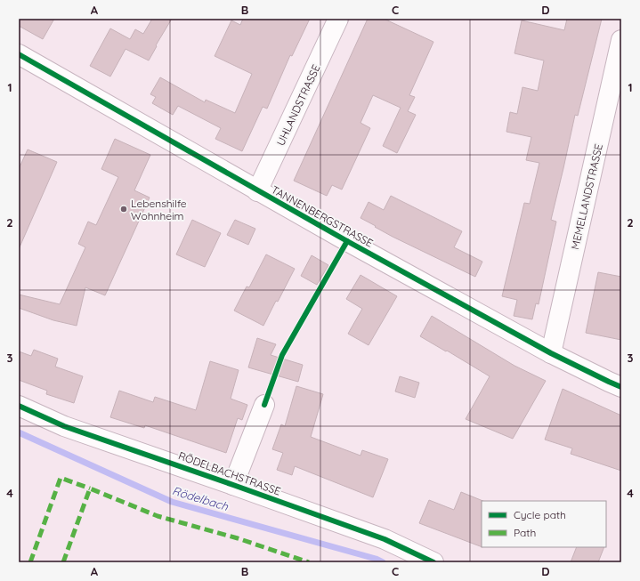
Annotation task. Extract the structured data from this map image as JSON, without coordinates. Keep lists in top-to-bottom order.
{
  "streets": {
    "street": [
      "UHLANDSTRASSE",
      "MEMELLANDSTRASSE",
      "TANNENBERGSTRASSE",
      "RÖDELBACHSTRASSE"
    ]
  },
  "crossings": [
    ["UHLANDSTRASSE", "TANNENBERGSTRASSE"],
    ["MEMELLANDSTRASSE", "TANNENBERGSTRASSE"]
  ],
  "water": ["Rödelbach"],
  "places": ["Lebenshilfe Wohnheim"],
  "legend": ["Cycle path", "Path"],
  "grid": {
    "columns": [
      "A",
      "B",
      "C",
      "D"
    ],
    "rows": [
      "1",
      "2",
      "3",
      "4"
    ]
  }
}
